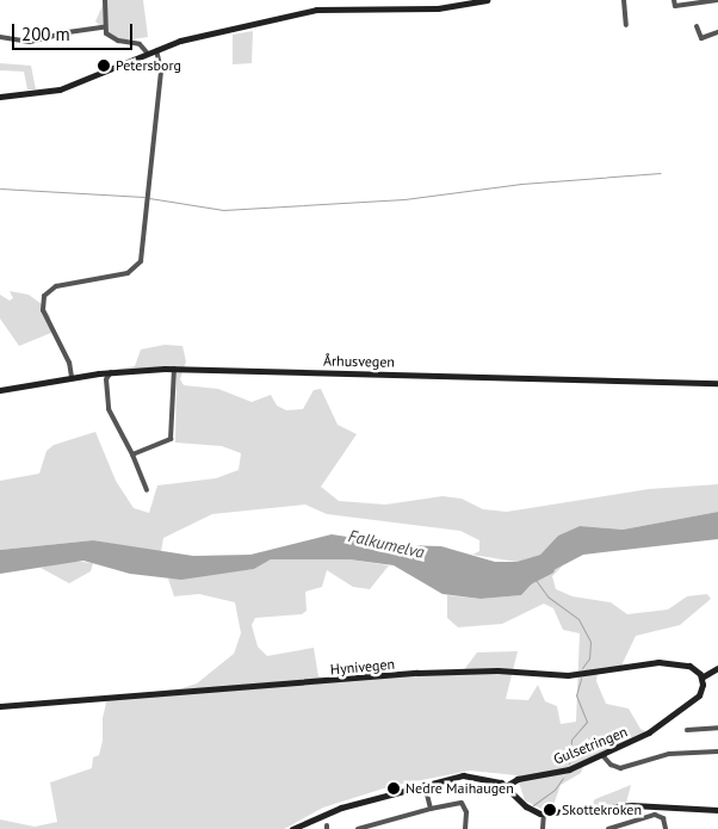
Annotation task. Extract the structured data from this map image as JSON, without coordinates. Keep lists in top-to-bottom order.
{
  "streets": {
    "street": ["Århusvegen", "Hynivegen", "Gulsetringen"]
  },
  "crossings": [
    ["Hynivegen", "Gulsetringen"]
  ],
  "water": ["Falkumelva"],
  "places": ["Petersborg", "Nedre Maihaugen", "Skottekroken"],
  "scale_bar": "200 m"
}
